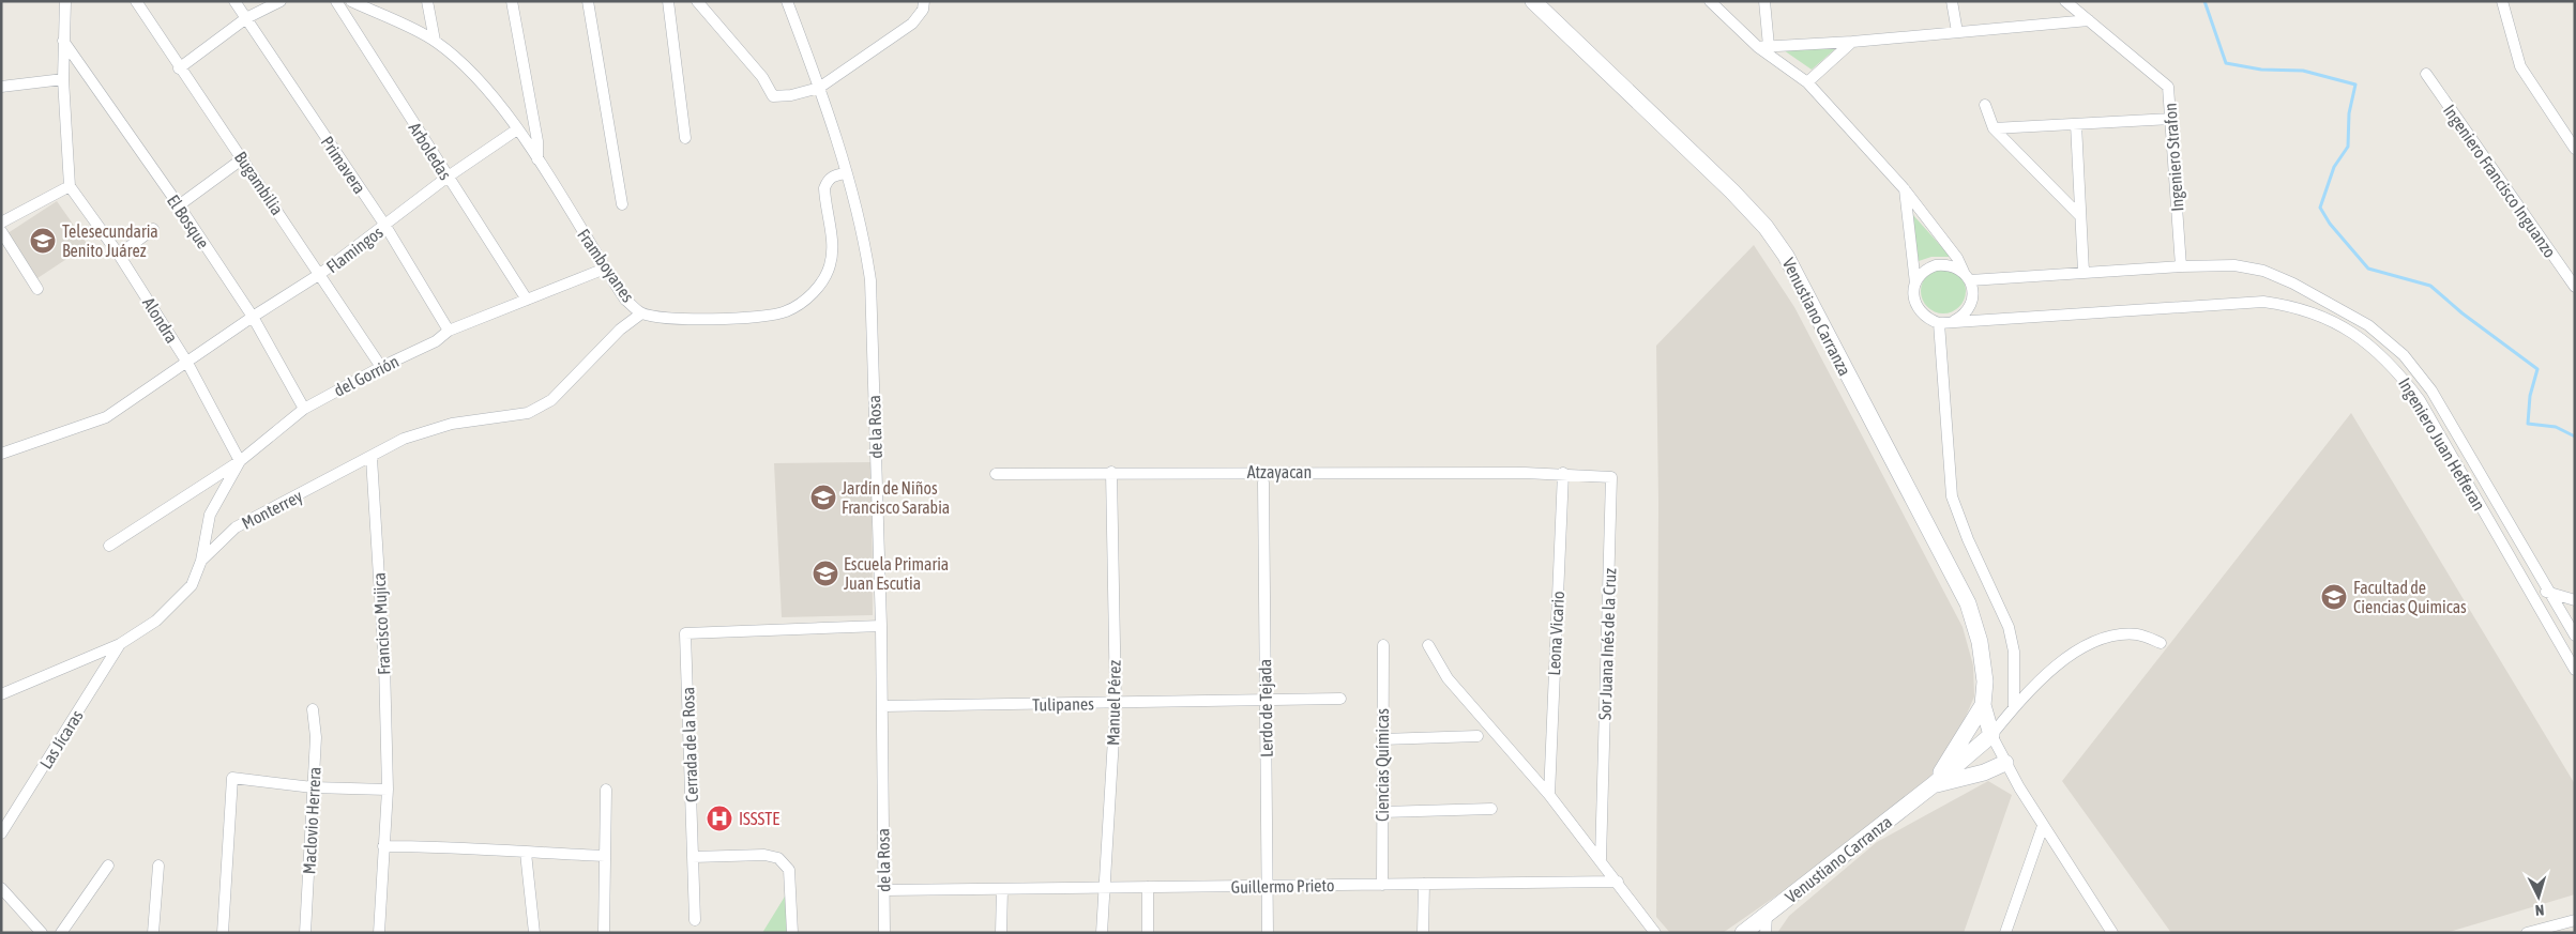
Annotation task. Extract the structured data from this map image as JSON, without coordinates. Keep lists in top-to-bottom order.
{
  "streets": {
    "main road": ["Venustiano Carranza"],
    "street": [
      "Arboledas",
      "Ingeniero Strafon",
      "Primavera",
      "Ingeniero Francisco Inguanzo",
      "Bugambilia",
      "El Bosque",
      "Flamingos",
      "Framboyanes",
      "Alondra",
      "del Gorrión",
      "de la Rosa",
      "Ingeniero Juan Hefferan",
      "Atzayacan",
      "Monterrey",
      "Francisco Mujica",
      "Leona Vicario",
      "Sor Juana Inés de la Cruz",
      "Manuel Pérez",
      "Tulipanes",
      "Lerdo de Tejada",
      "Las Jícaras",
      "Cerrada de la Rosa",
      "Ciencias Químicas",
      "Maclovio Herrera",
      "Guillermo Prieto"
    ]
  },
  "crossings": [
    ["Arboledas", "Flamingos"],
    ["Arboledas", "del Gorrión"],
    ["Ingeniero Strafon", "Ingeniero Juan Hefferan"],
    ["Primavera", "Flamingos"],
    ["Primavera", "del Gorrión"],
    ["Bugambilia", "Flamingos"],
    ["Bugambilia", "del Gorrión"],
    ["El Bosque", "Flamingos"],
    ["El Bosque", "del Gorrión"],
    ["Flamingos", "Framboyanes"],
    ["Flamingos", "Alondra"],
    ["Framboyanes", "del Gorrión"],
    ["Framboyanes", "de la Rosa"],
    ["Framboyanes", "Monterrey"],
    ["Alondra", "del Gorrión"],
    ["del Gorrión", "Monterrey"],
    ["de la Rosa", "Tulipanes"],
    ["de la Rosa", "Cerrada de la Rosa"],
    ["de la Rosa", "Guillermo Prieto"],
    ["Atzayacan", "Leona Vicario"],
    ["Atzayacan", "Sor Juana Inés de la Cruz"],
    ["Atzayacan", "Manuel Pérez"],
    ["Monterrey", "Francisco Mujica"],
    ["Monterrey", "Las Jícaras"],
    ["Leona Vicario", "Sor Juana Inés de la Cruz"],
    ["Manuel Pérez", "Tulipanes"],
    ["Manuel Pérez", "Guillermo Prieto"],
    ["Tulipanes", "Lerdo de Tejada"],
    ["Lerdo de Tejada", "Guillermo Prieto"],
    ["Ciencias Químicas", "Guillermo Prieto"]
  ],
  "places": {
    "school or university": [
      "Telesecundaria Benito Juárez",
      "Jardín de Niños Francisco Sarabia",
      "Escuela Primaria Juan Escutia",
      "Facultad de Ciencias Quimicas"
    ],
    "hospital": ["ISSSTE"]
  },
  "north": "bottom"
}
